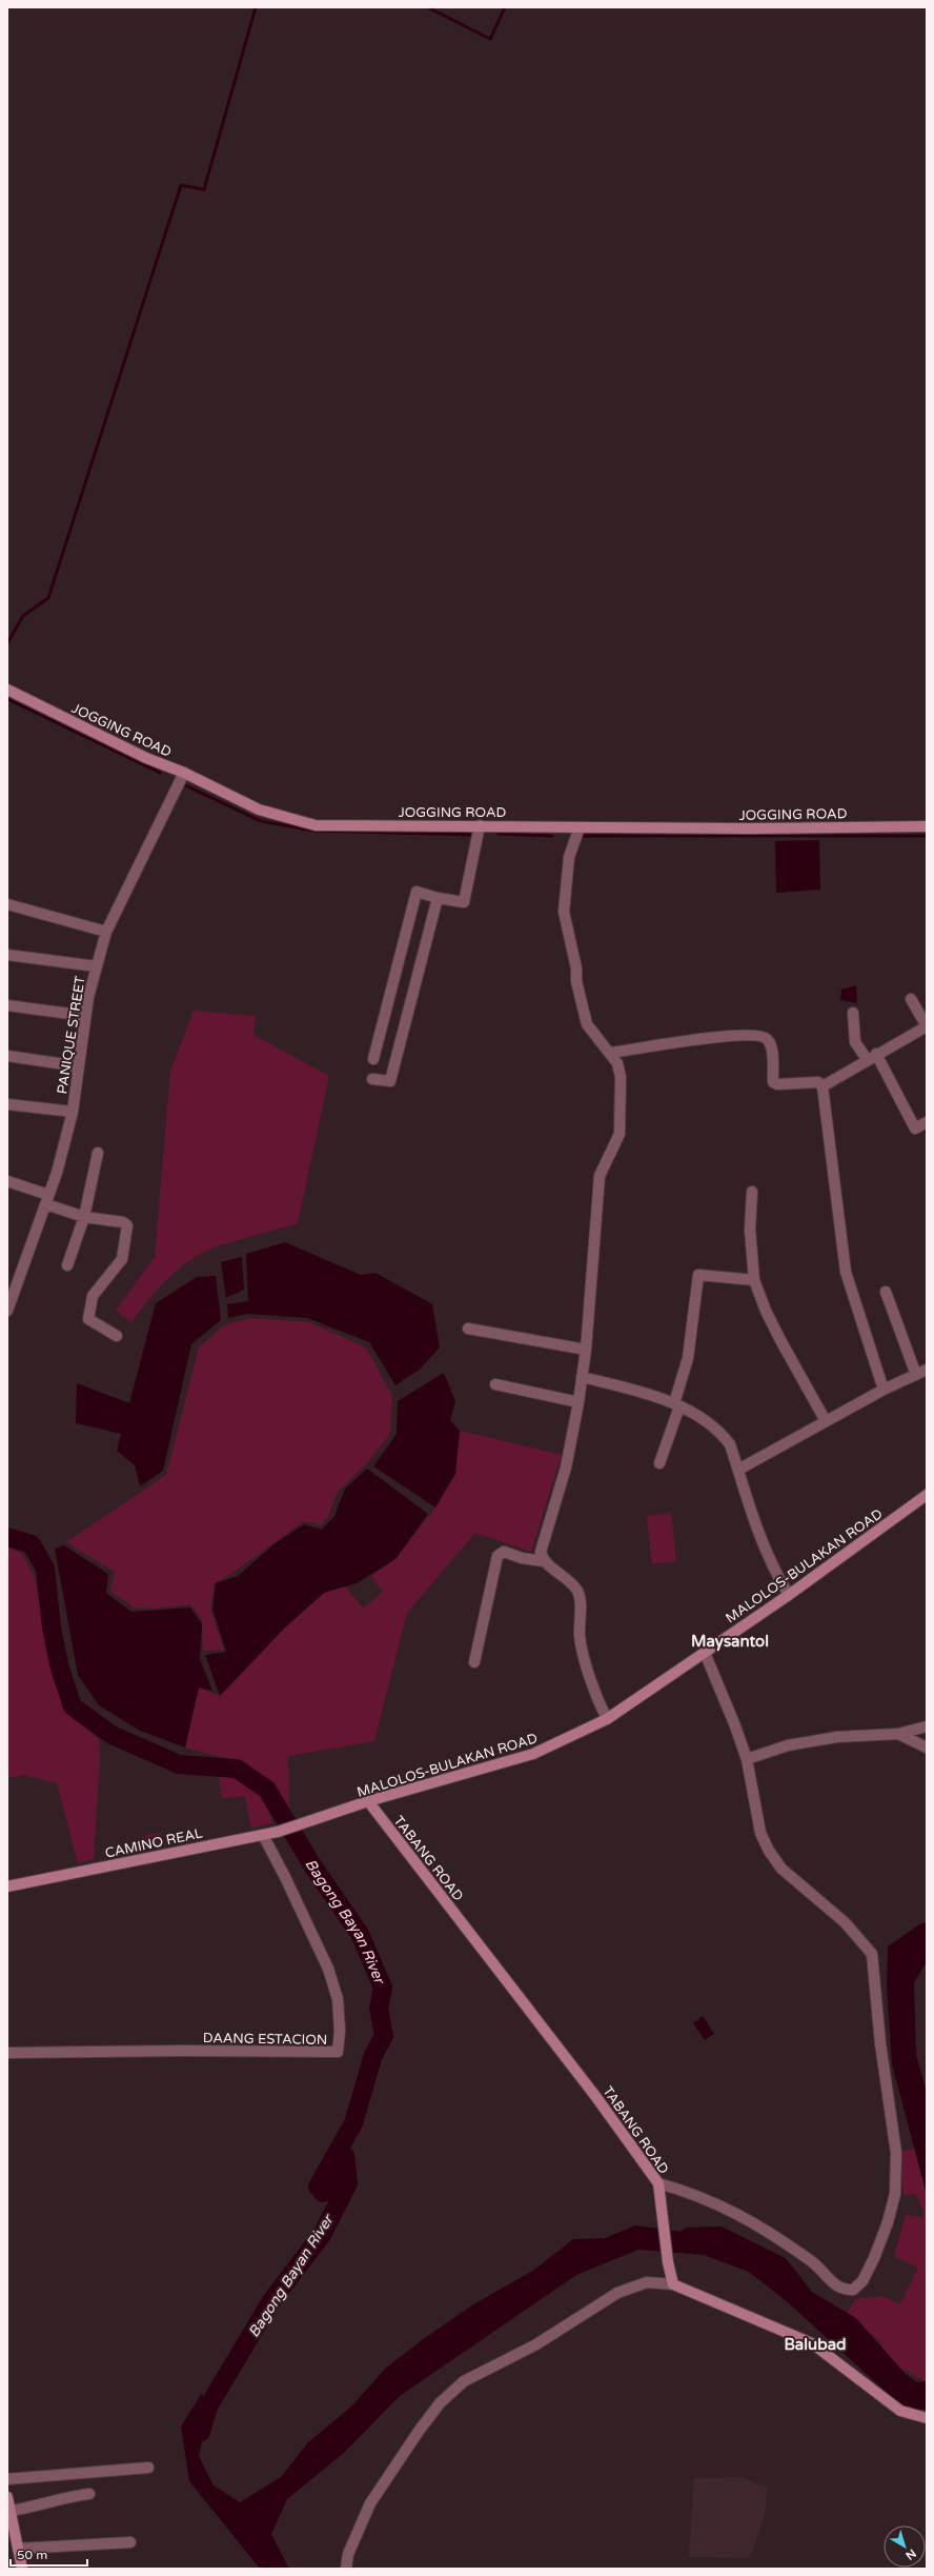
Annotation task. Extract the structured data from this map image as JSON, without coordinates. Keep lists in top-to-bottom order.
{
  "streets": {
    "main road": [
      "JOGGING ROAD",
      "MALOLOS-BULAKAN ROAD",
      "CAMINO REAL",
      "TABANG ROAD"
    ],
    "street": ["PANIQUE STREET", "DAANG ESTACION"]
  },
  "crossings": [
    ["JOGGING ROAD", "PANIQUE STREET"],
    ["MALOLOS-BULAKAN ROAD", "CAMINO REAL"],
    ["MALOLOS-BULAKAN ROAD", "TABANG ROAD"],
    ["CAMINO REAL", "DAANG ESTACION"]
  ],
  "districts": ["Maysantol", "Balubad"],
  "water": ["Bagong Bayan River"],
  "scale_bar": "50 m",
  "north": "bottom right"
}
